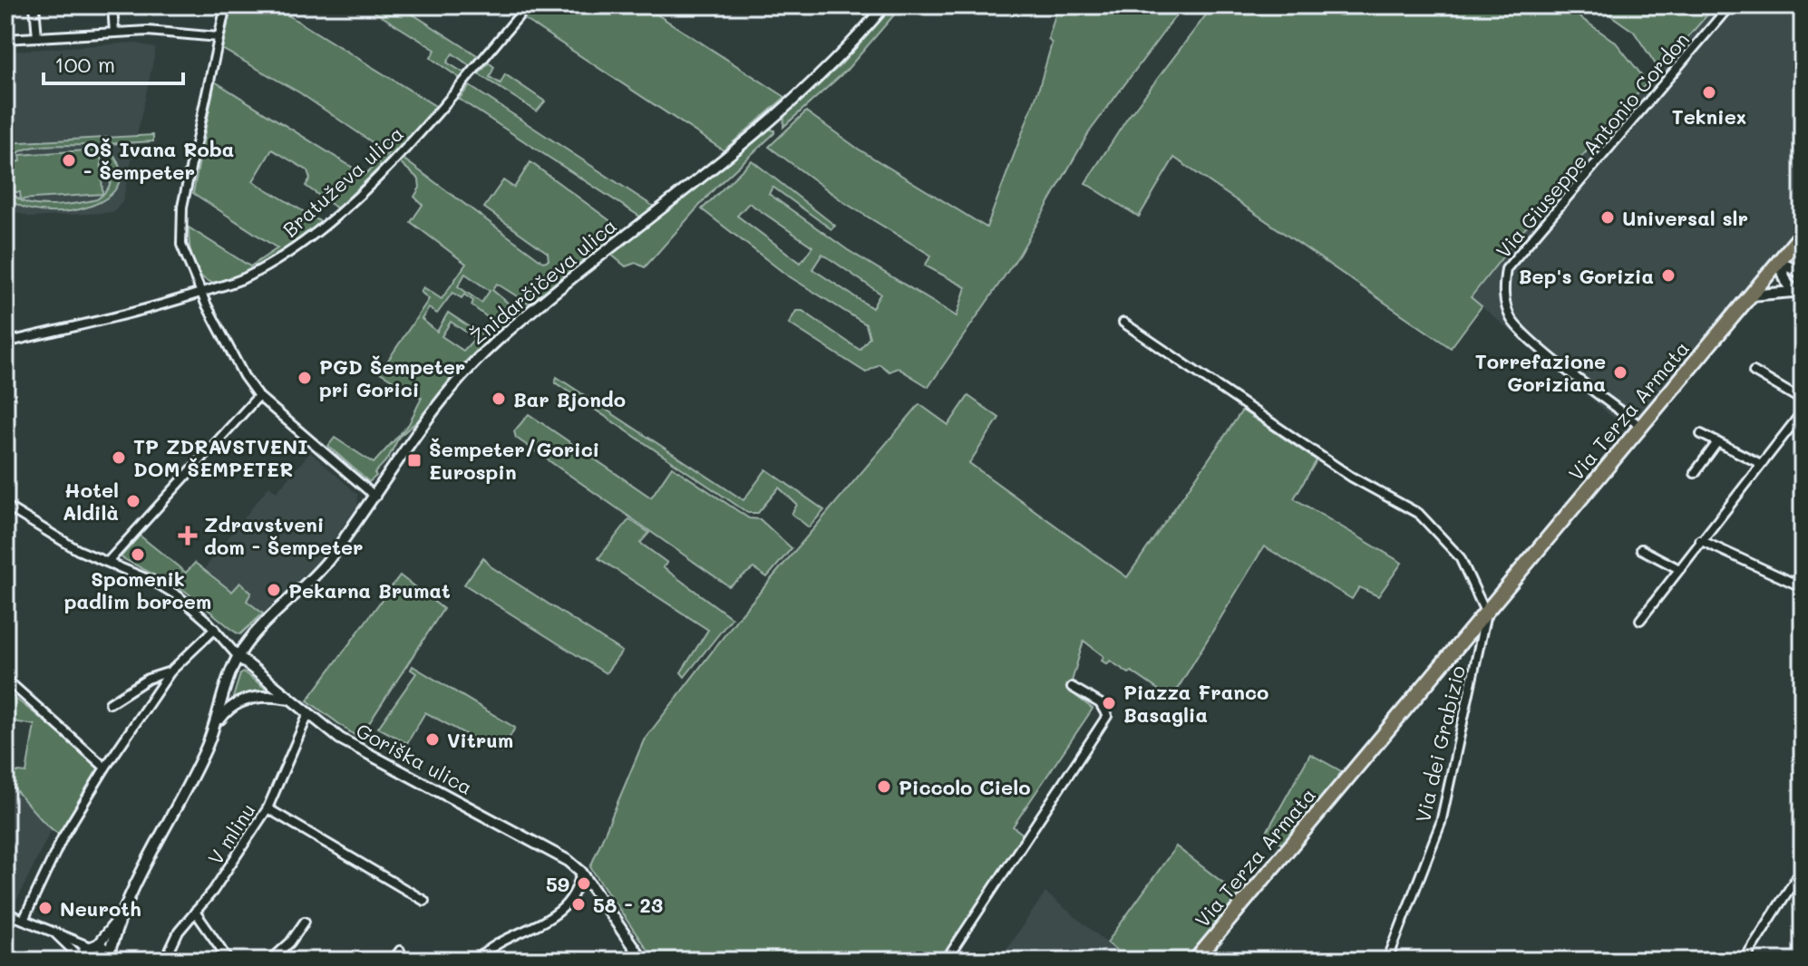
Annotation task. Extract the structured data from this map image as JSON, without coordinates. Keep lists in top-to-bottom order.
{
  "streets": {
    "main road": ["Via Terza Armata"],
    "street": [
      "Via Giuseppe Antonio Cordon",
      "Bratuževa ulica",
      "Žnidarčičeva ulica",
      "Via dei Grabizio",
      "Goriška ulica",
      "V mlinu"
    ]
  },
  "crossings": [
    ["Via Giuseppe Antonio Cordon", "Via Terza Armata"],
    ["Žnidarčičeva ulica", "Goriška ulica"],
    ["Via Terza Armata", "Via dei Grabizio"],
    ["Goriška ulica", "V mlinu"]
  ],
  "places": {
    "other": [
      "Tekniex",
      "OŠ Ivana Roba - Šempeter",
      "Universal slr",
      "Bep's Gorizia",
      "Torrefazione Goriziana",
      "PGD Šempeter pri Gorici",
      "Bar Bjondo",
      "TP ZDRAVSTVENI DOM ŠEMPETER",
      "Hotel Aldilà",
      "Spomenik padlim borcem",
      "Pekarna Brumat",
      "Piazza Franco Basaglia",
      "Vitrum",
      "Piccolo Cielo",
      "59",
      "58 - 23",
      "Neuroth"
    ],
    "transit": ["Šempeter/Gorici Eurospin"],
    "health": ["Zdravstveni dom - Šempeter"]
  },
  "scale_bar": "100 m"
}
